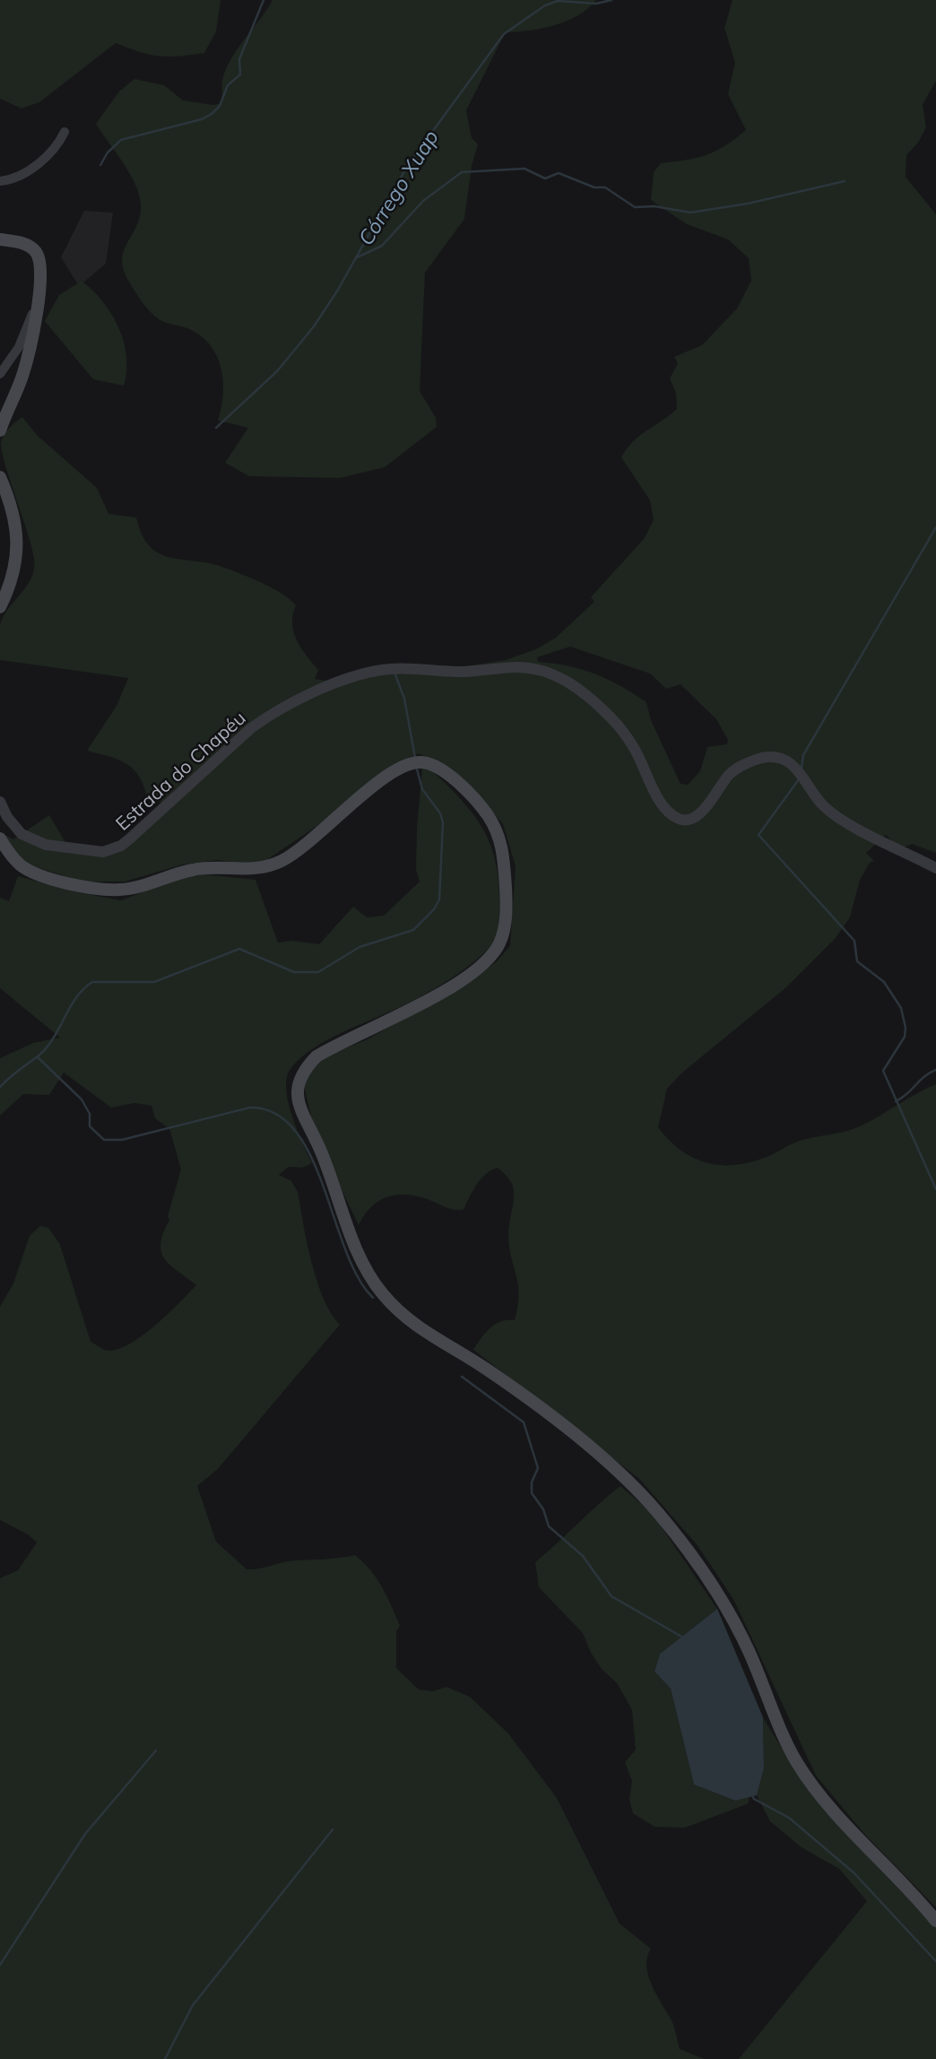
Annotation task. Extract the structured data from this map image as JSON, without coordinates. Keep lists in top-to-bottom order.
{
  "streets": {
    "street": ["Estrada do Chapéu"]
  },
  "water": ["Córrego Xuap"]
}
